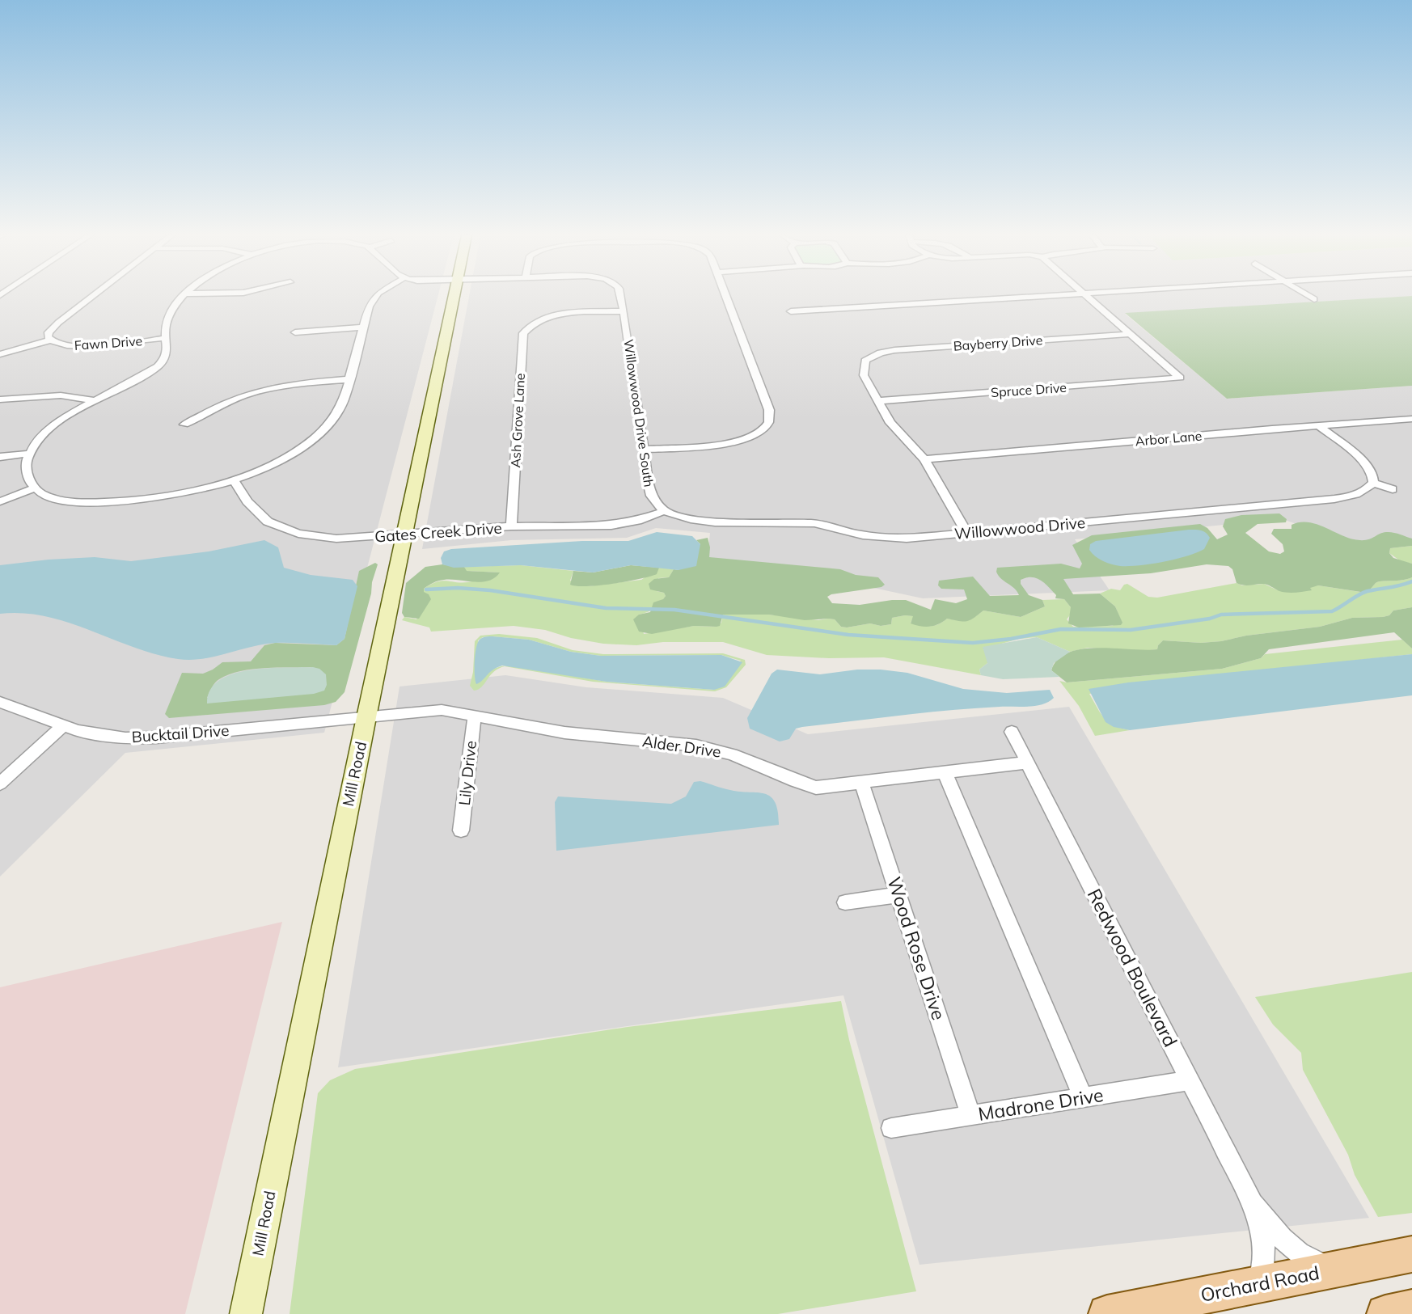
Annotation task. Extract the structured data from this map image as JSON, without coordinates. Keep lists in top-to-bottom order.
{
  "streets": {
    "main road": ["Orchard Road"],
    "street": [
      "Fawn Drive",
      "Bayberry Drive",
      "Spruce Drive",
      "Willowwood Drive South",
      "Ash Grove Lane",
      "Arbor Lane",
      "Willowwood Drive",
      "Gates Creek Drive",
      "Bucktail Drive",
      "Alder Drive",
      "Lily Drive",
      "Mill Road",
      "Wood Rose Drive",
      "Redwood Boulevard",
      "Madrone Drive"
    ]
  },
  "crossings": [
    ["Bayberry Drive", "Spruce Drive"],
    ["Willowwood Drive South", "Willowwood Drive"],
    ["Willowwood Drive South", "Gates Creek Drive"],
    ["Ash Grove Lane", "Gates Creek Drive"],
    ["Willowwood Drive", "Gates Creek Drive"],
    ["Gates Creek Drive", "Mill Road"],
    ["Bucktail Drive", "Alder Drive"],
    ["Bucktail Drive", "Mill Road"],
    ["Alder Drive", "Lily Drive"],
    ["Alder Drive", "Mill Road"],
    ["Alder Drive", "Wood Rose Drive"],
    ["Alder Drive", "Redwood Boulevard"],
    ["Wood Rose Drive", "Madrone Drive"],
    ["Redwood Boulevard", "Madrone Drive"],
    ["Redwood Boulevard", "Orchard Road"]
  ]
}
